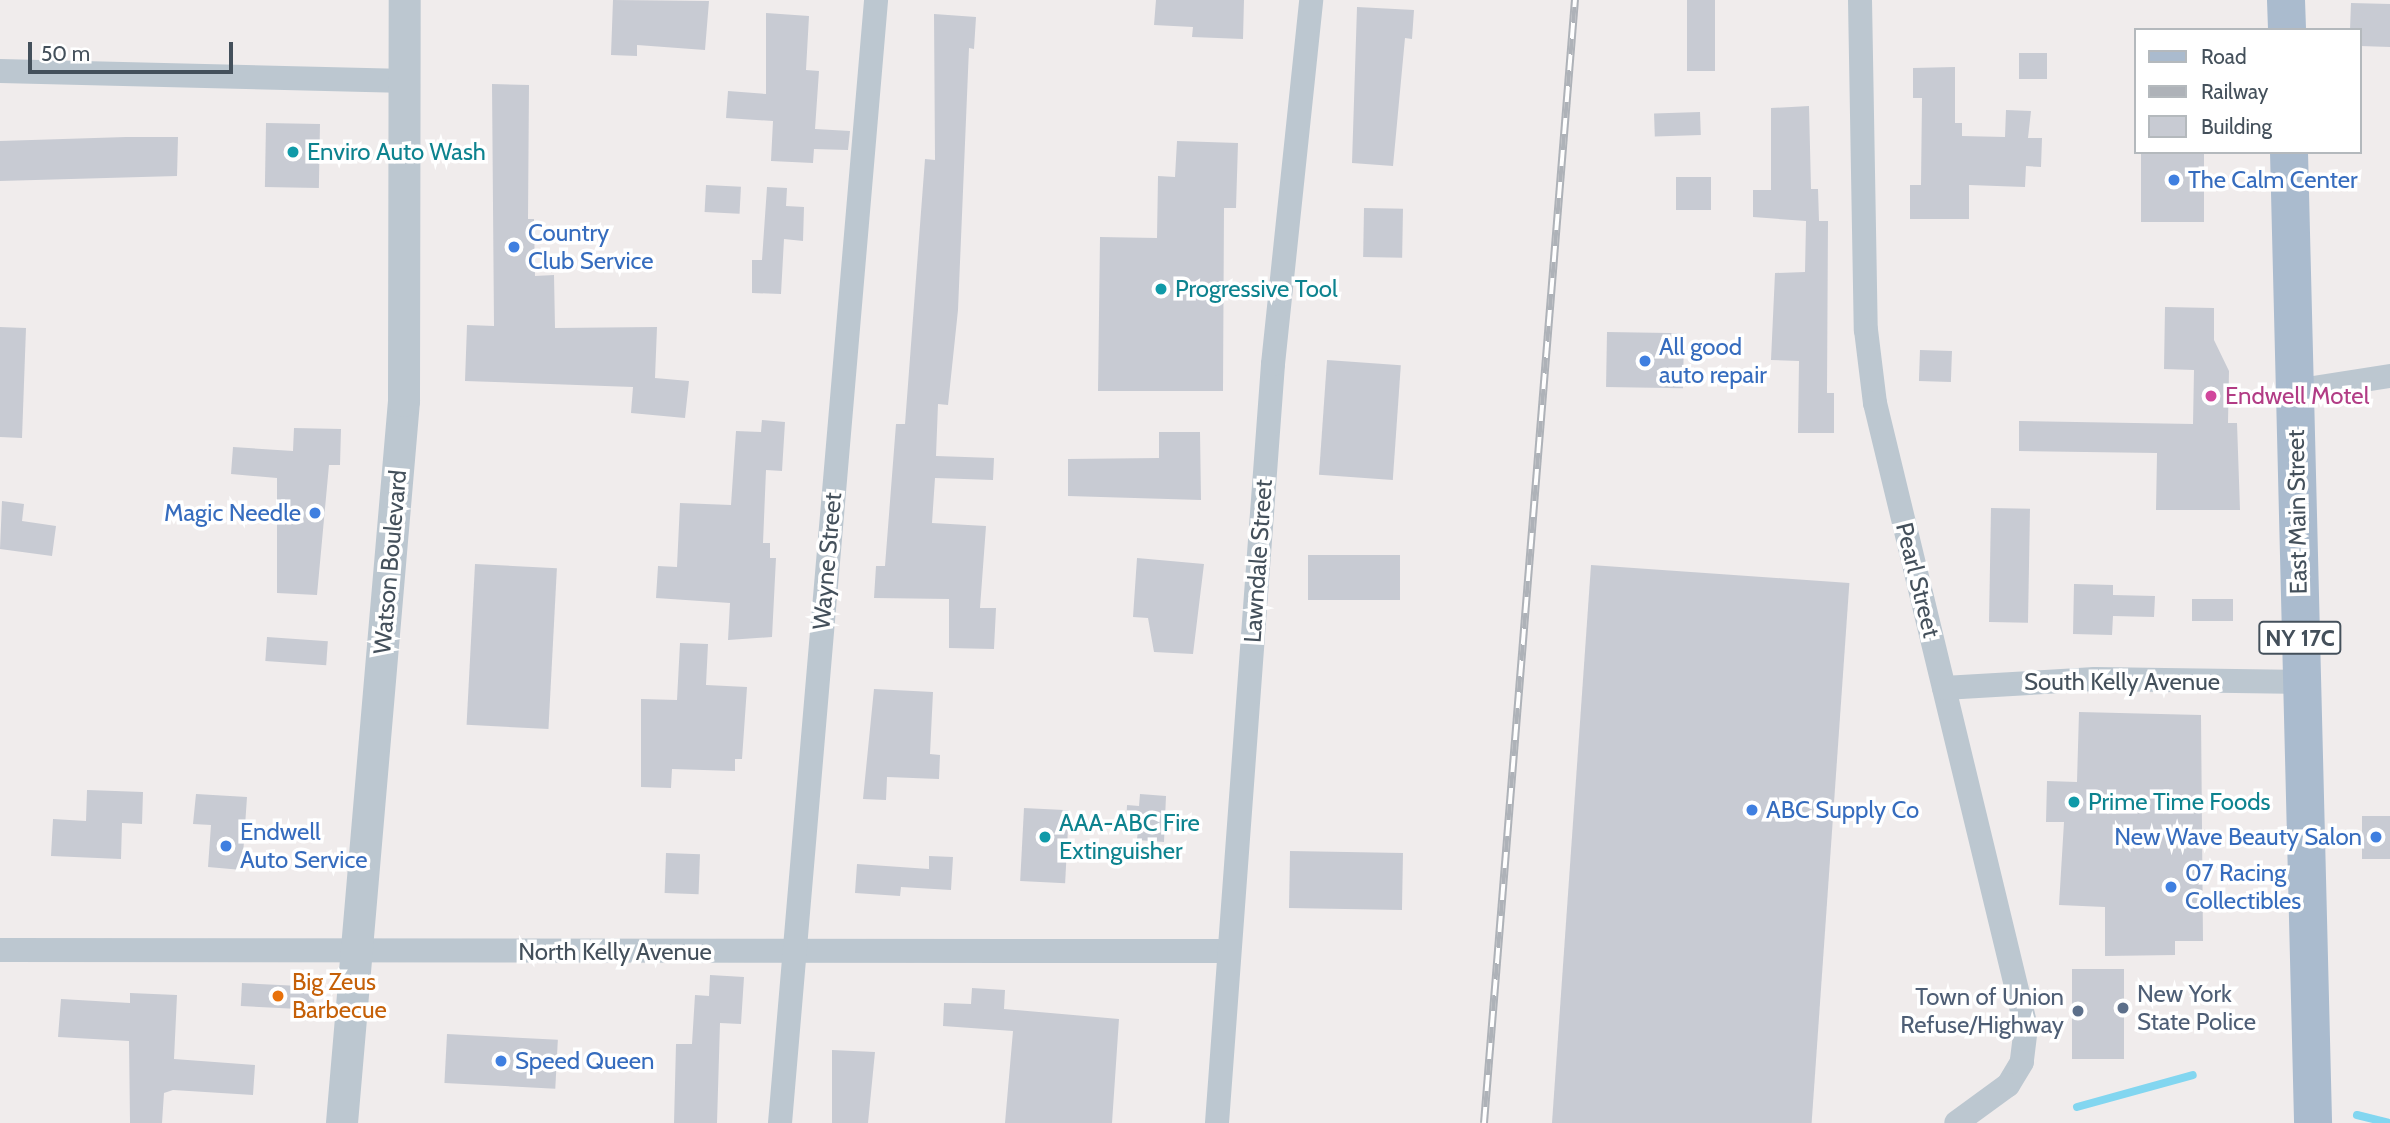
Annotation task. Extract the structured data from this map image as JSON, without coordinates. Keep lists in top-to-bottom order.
{
  "streets": {
    "main road": ["East Main Street", "NY 17C"],
    "street": [
      "Wayne Street",
      "Lawndale Street",
      "Watson Boulevard",
      "Pearl Street",
      "South Kelly Avenue",
      "North Kelly Avenue"
    ]
  },
  "crossings": [
    ["East Main Street", "South Kelly Avenue"],
    ["Wayne Street", "North Kelly Avenue"],
    ["Lawndale Street", "North Kelly Avenue"],
    ["Watson Boulevard", "North Kelly Avenue"],
    ["Pearl Street", "South Kelly Avenue"]
  ],
  "places": [
    "Enviro Auto Wash",
    "The Calm Center",
    "Country Club Service",
    "Progressive Tool",
    "All good auto repair",
    "Endwell Motel",
    "Magic Needle",
    "Prime Time Foods",
    "ABC Supply Co",
    "AAA-ABC Fire Extinguisher",
    "New Wave Beauty Salon",
    "Endwell Auto Service",
    "07 Racing Collectibles",
    "Big Zeus Barbecue",
    "New York State Police",
    "Town of Union Refuse/Highway",
    "Speed Queen"
  ],
  "legend": ["Road", "Railway", "Building"],
  "scale_bar": "50 m"
}
